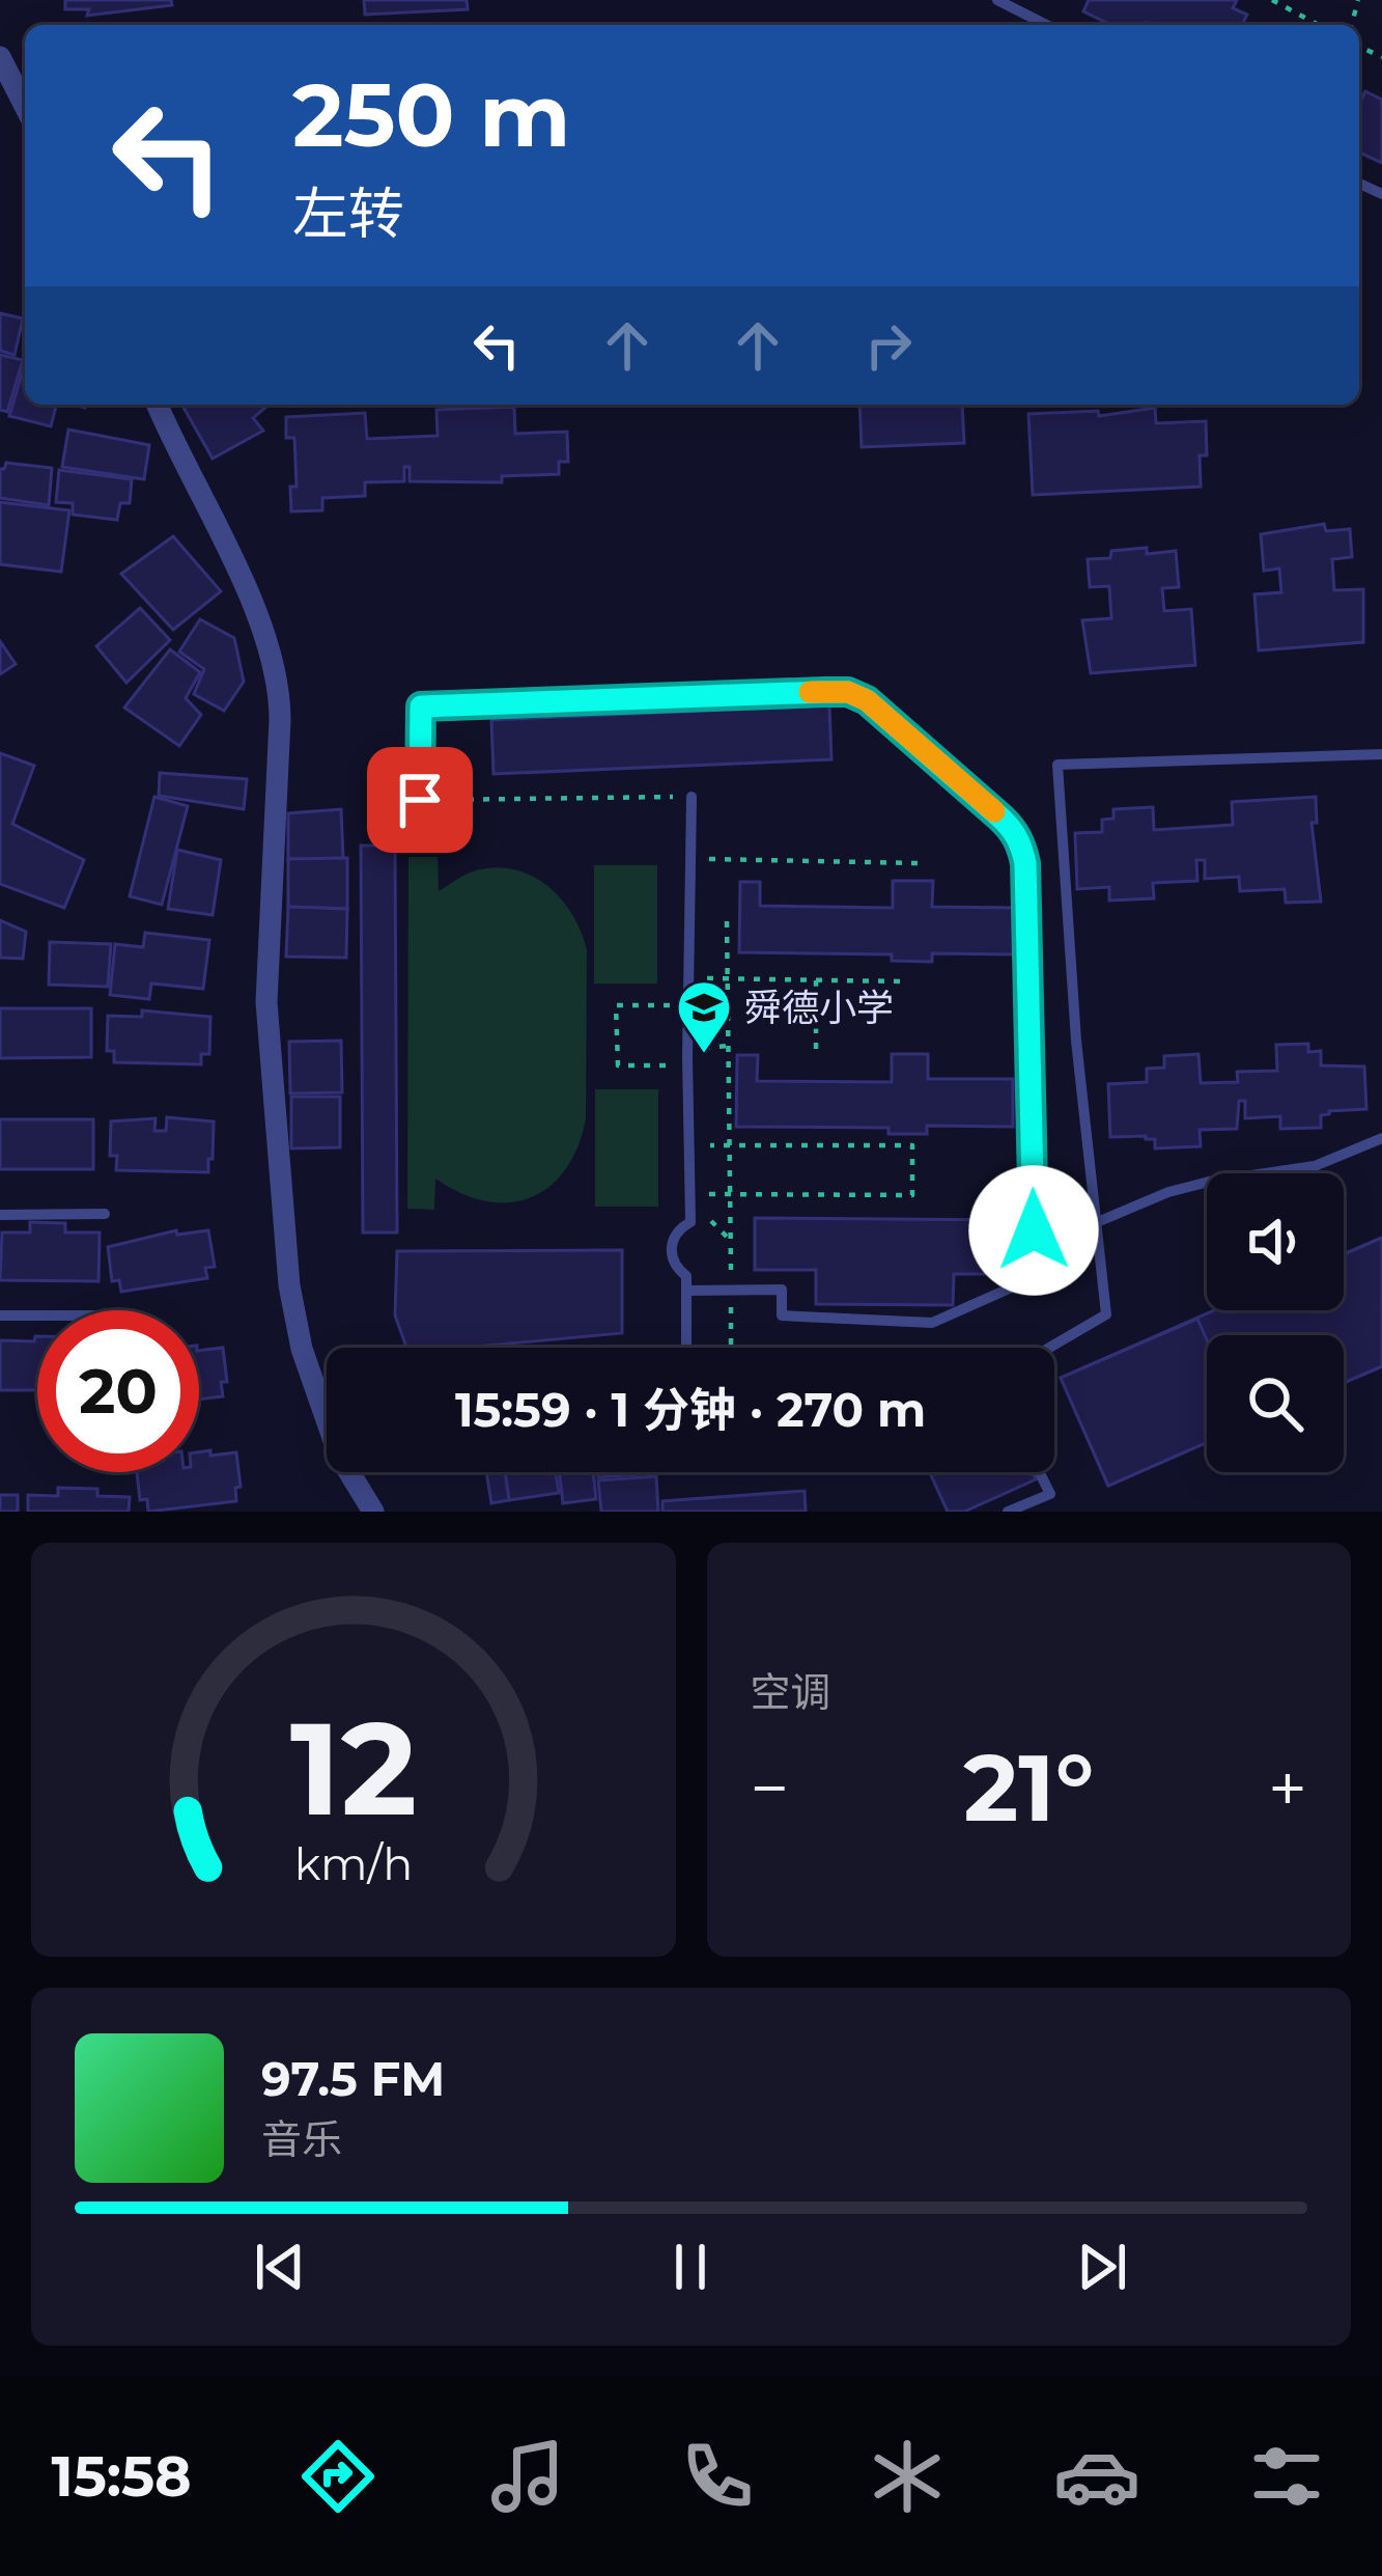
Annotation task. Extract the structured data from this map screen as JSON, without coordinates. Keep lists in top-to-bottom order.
{
  "places": {
    "school or university": ["舜德小学"]
  },
  "page": {
    "turn": ["250 m", "左转"],
    "limit": "20",
    "trip": "15:59 · 1 分钟 · 270 m",
    "tile": "空调",
    "heat": ["−", "21°", "+"],
    "song": ["97.5 FM", "音乐"],
    "tabs": "15:58",
    "gauge": ["12", "km/h"]
  }
}
